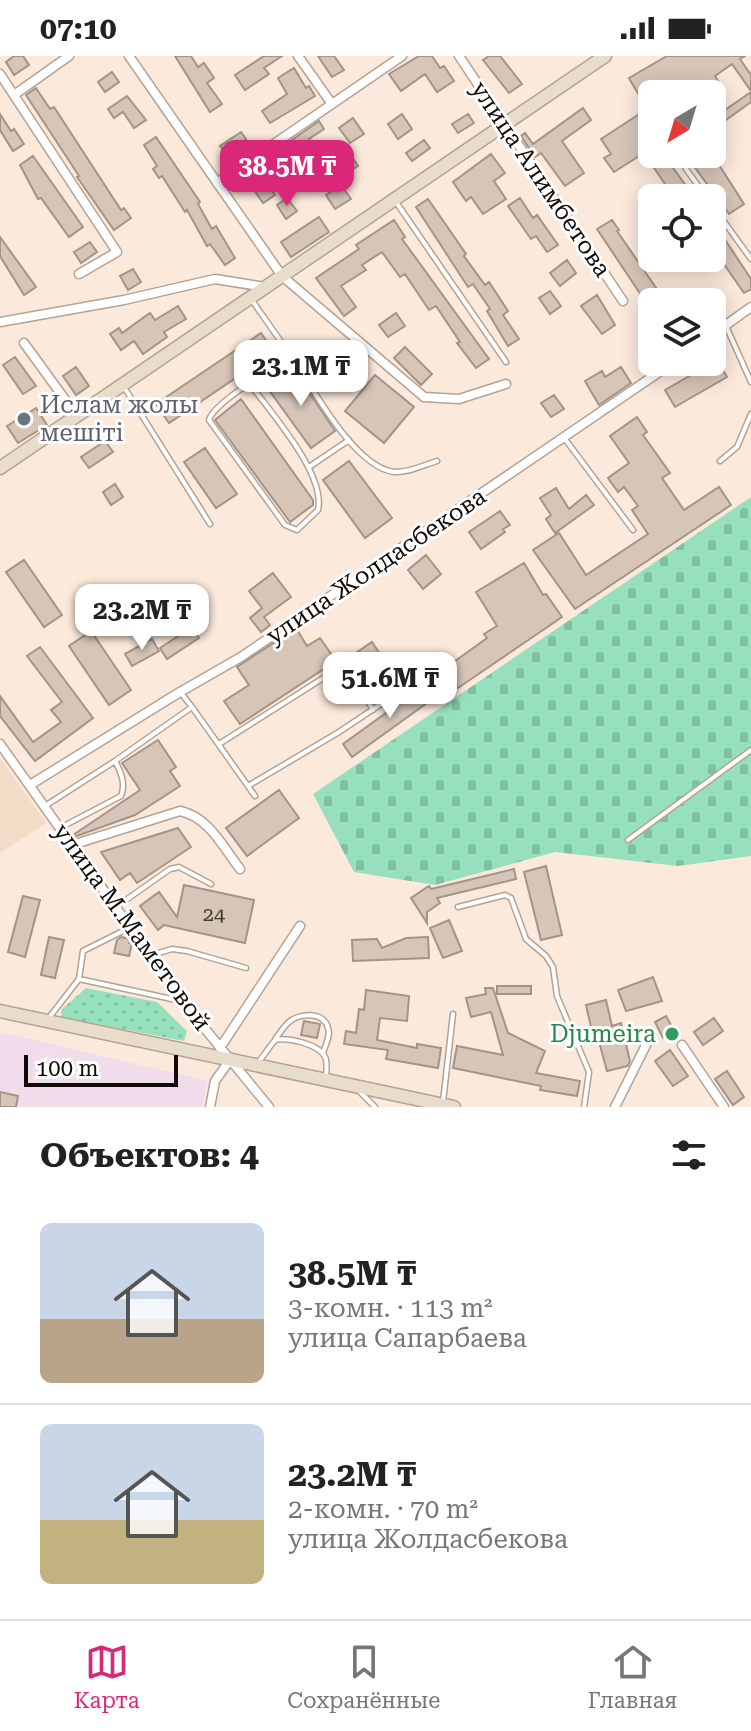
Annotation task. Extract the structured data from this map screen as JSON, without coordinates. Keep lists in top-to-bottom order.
{
  "streets": {
    "street": ["улица Алимбетова", "улица Жолдасбекова", "улица М.Маметовой"]
  },
  "crossings": [
    ["улица Жолдасбекова", "улица М.Маметовой"]
  ],
  "places": ["Ислам жолы мешіті", "Djumeira"],
  "house_numbers": ["24"],
  "scale_bar": "100 m",
  "north": "bottom left",
  "page": {
    "status": "07:10",
    "price": [
      "38.5M ₸",
      "23.1M ₸",
      "23.2M ₸",
      "51.6M ₸"
    ],
    "scale": "100 m",
    "heading": "Объектов: 4",
    "list": [
      {
        "name": "38.5M ₸",
        "note": "3-комн. · 113 m² · улица Сапарбаева"
      },
      {
        "name": "23.2M ₸",
        "note": "2-комн. · 70 m² · улица Жолдасбекова"
      }
    ],
    "tabs": ["Карта", "Сохранённые", "Главная"]
  }
}
